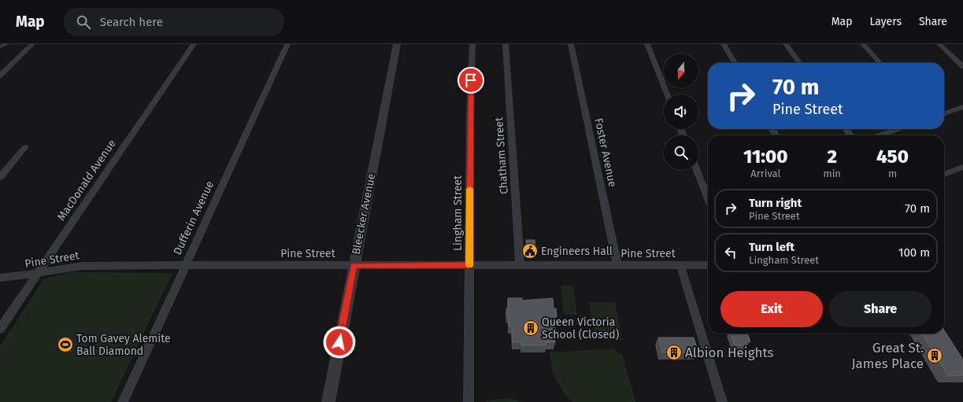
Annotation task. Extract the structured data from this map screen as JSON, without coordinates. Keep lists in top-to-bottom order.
{
  "streets": {
    "street": [
      "Foster Avenue",
      "Chatham Street",
      "MacDonald Avenue",
      "Lingham Street",
      "Bleecker Avenue",
      "Dufferin Avenue",
      "Pine Street"
    ]
  },
  "crossings": [
    ["Foster Avenue", "Pine Street"],
    ["Chatham Street", "Pine Street"],
    ["MacDonald Avenue", "Pine Street"],
    ["Lingham Street", "Pine Street"],
    ["Bleecker Avenue", "Pine Street"],
    ["Dufferin Avenue", "Pine Street"]
  ],
  "places": {
    "public building": ["Engineers Hall"],
    "building": ["Queen Victoria School (Closed)", "Albion Heights", "Great St. James Place"],
    "sports": ["Tom Gavey Alemite Ball Diamond"]
  },
  "north": "bottom",
  "page": {
    "header": "Map",
    "search": "Search here",
    "nav": ["Map", "Layers", "Share"],
    "turn": ["70 m", "Pine Street"],
    "eta": [
      "11:00",
      "Arrival",
      "2",
      "min",
      "450",
      "m"
    ],
    "list": [
      {
        "name": "Turn right",
        "note": "Pine Street",
        "value": "70 m"
      },
      {
        "name": "Turn left",
        "note": "Lingham Street",
        "value": "100 m"
      }
    ],
    "buttons": ["Exit", "Share"]
  }
}
